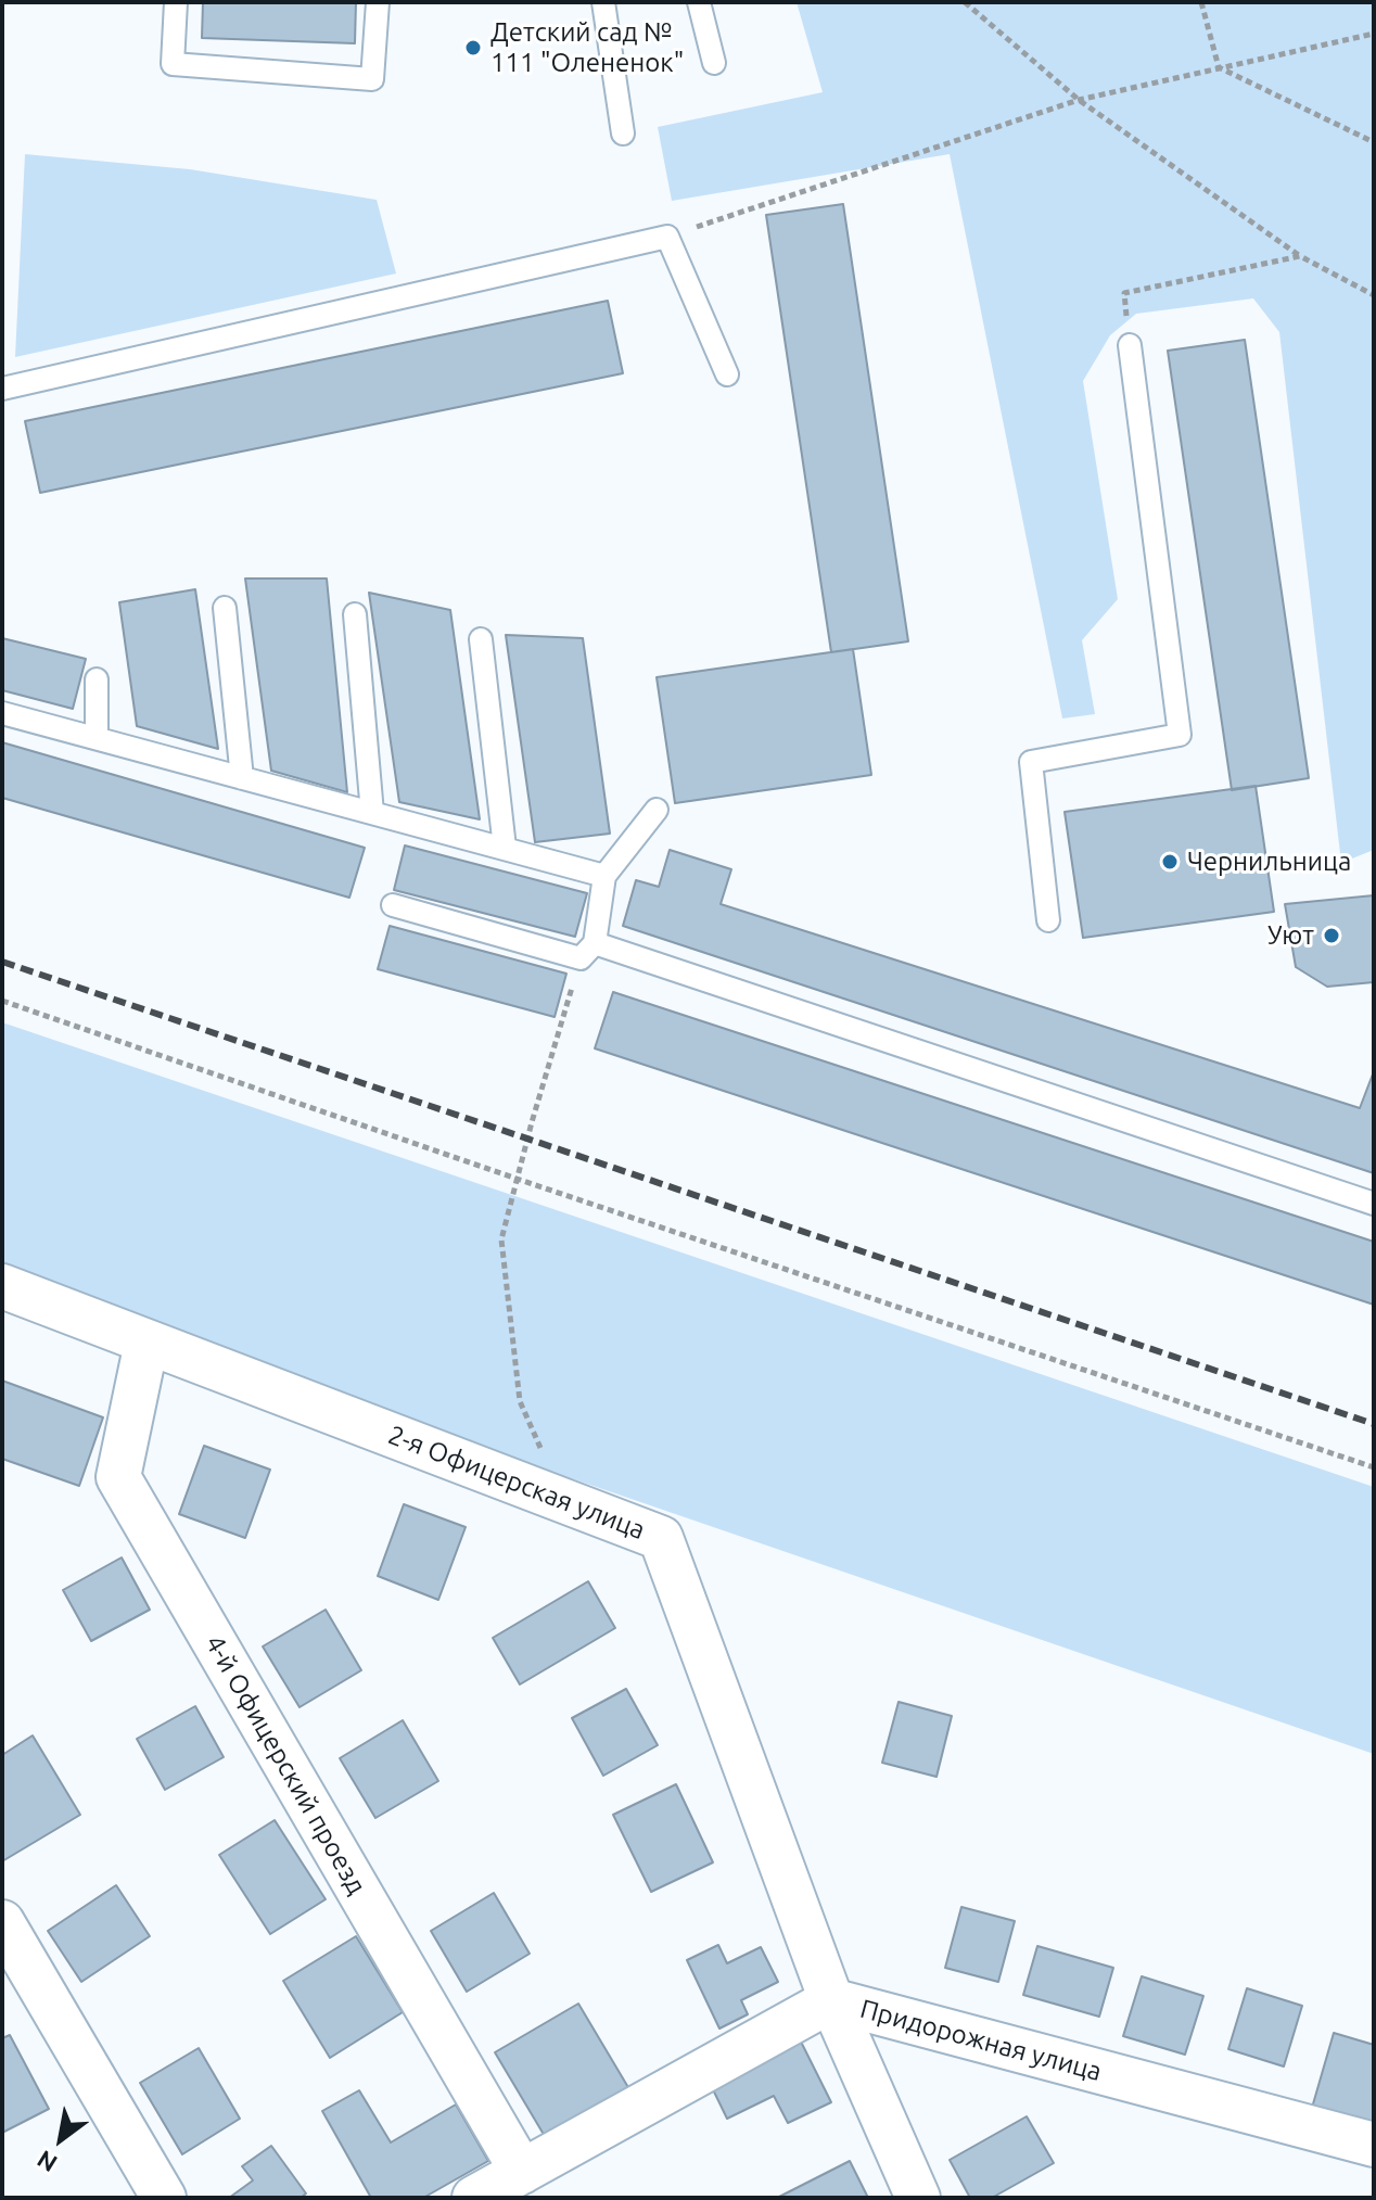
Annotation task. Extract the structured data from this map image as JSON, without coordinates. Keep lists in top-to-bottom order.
{
  "streets": {
    "street": ["2-я Офицерская улица", "4-й Офицерский проезд", "Придорожная улица"]
  },
  "crossings": [
    ["2-я Офицерская улица", "4-й Офицерский проезд"],
    ["2-я Офицерская улица", "Придорожная улица"],
    ["4-й Офицерский проезд", "Придорожная улица"]
  ],
  "places": ["Детский сад № 111 \"Олененок\"", "Чернильница", "Уют"],
  "north": "bottom left"
}
